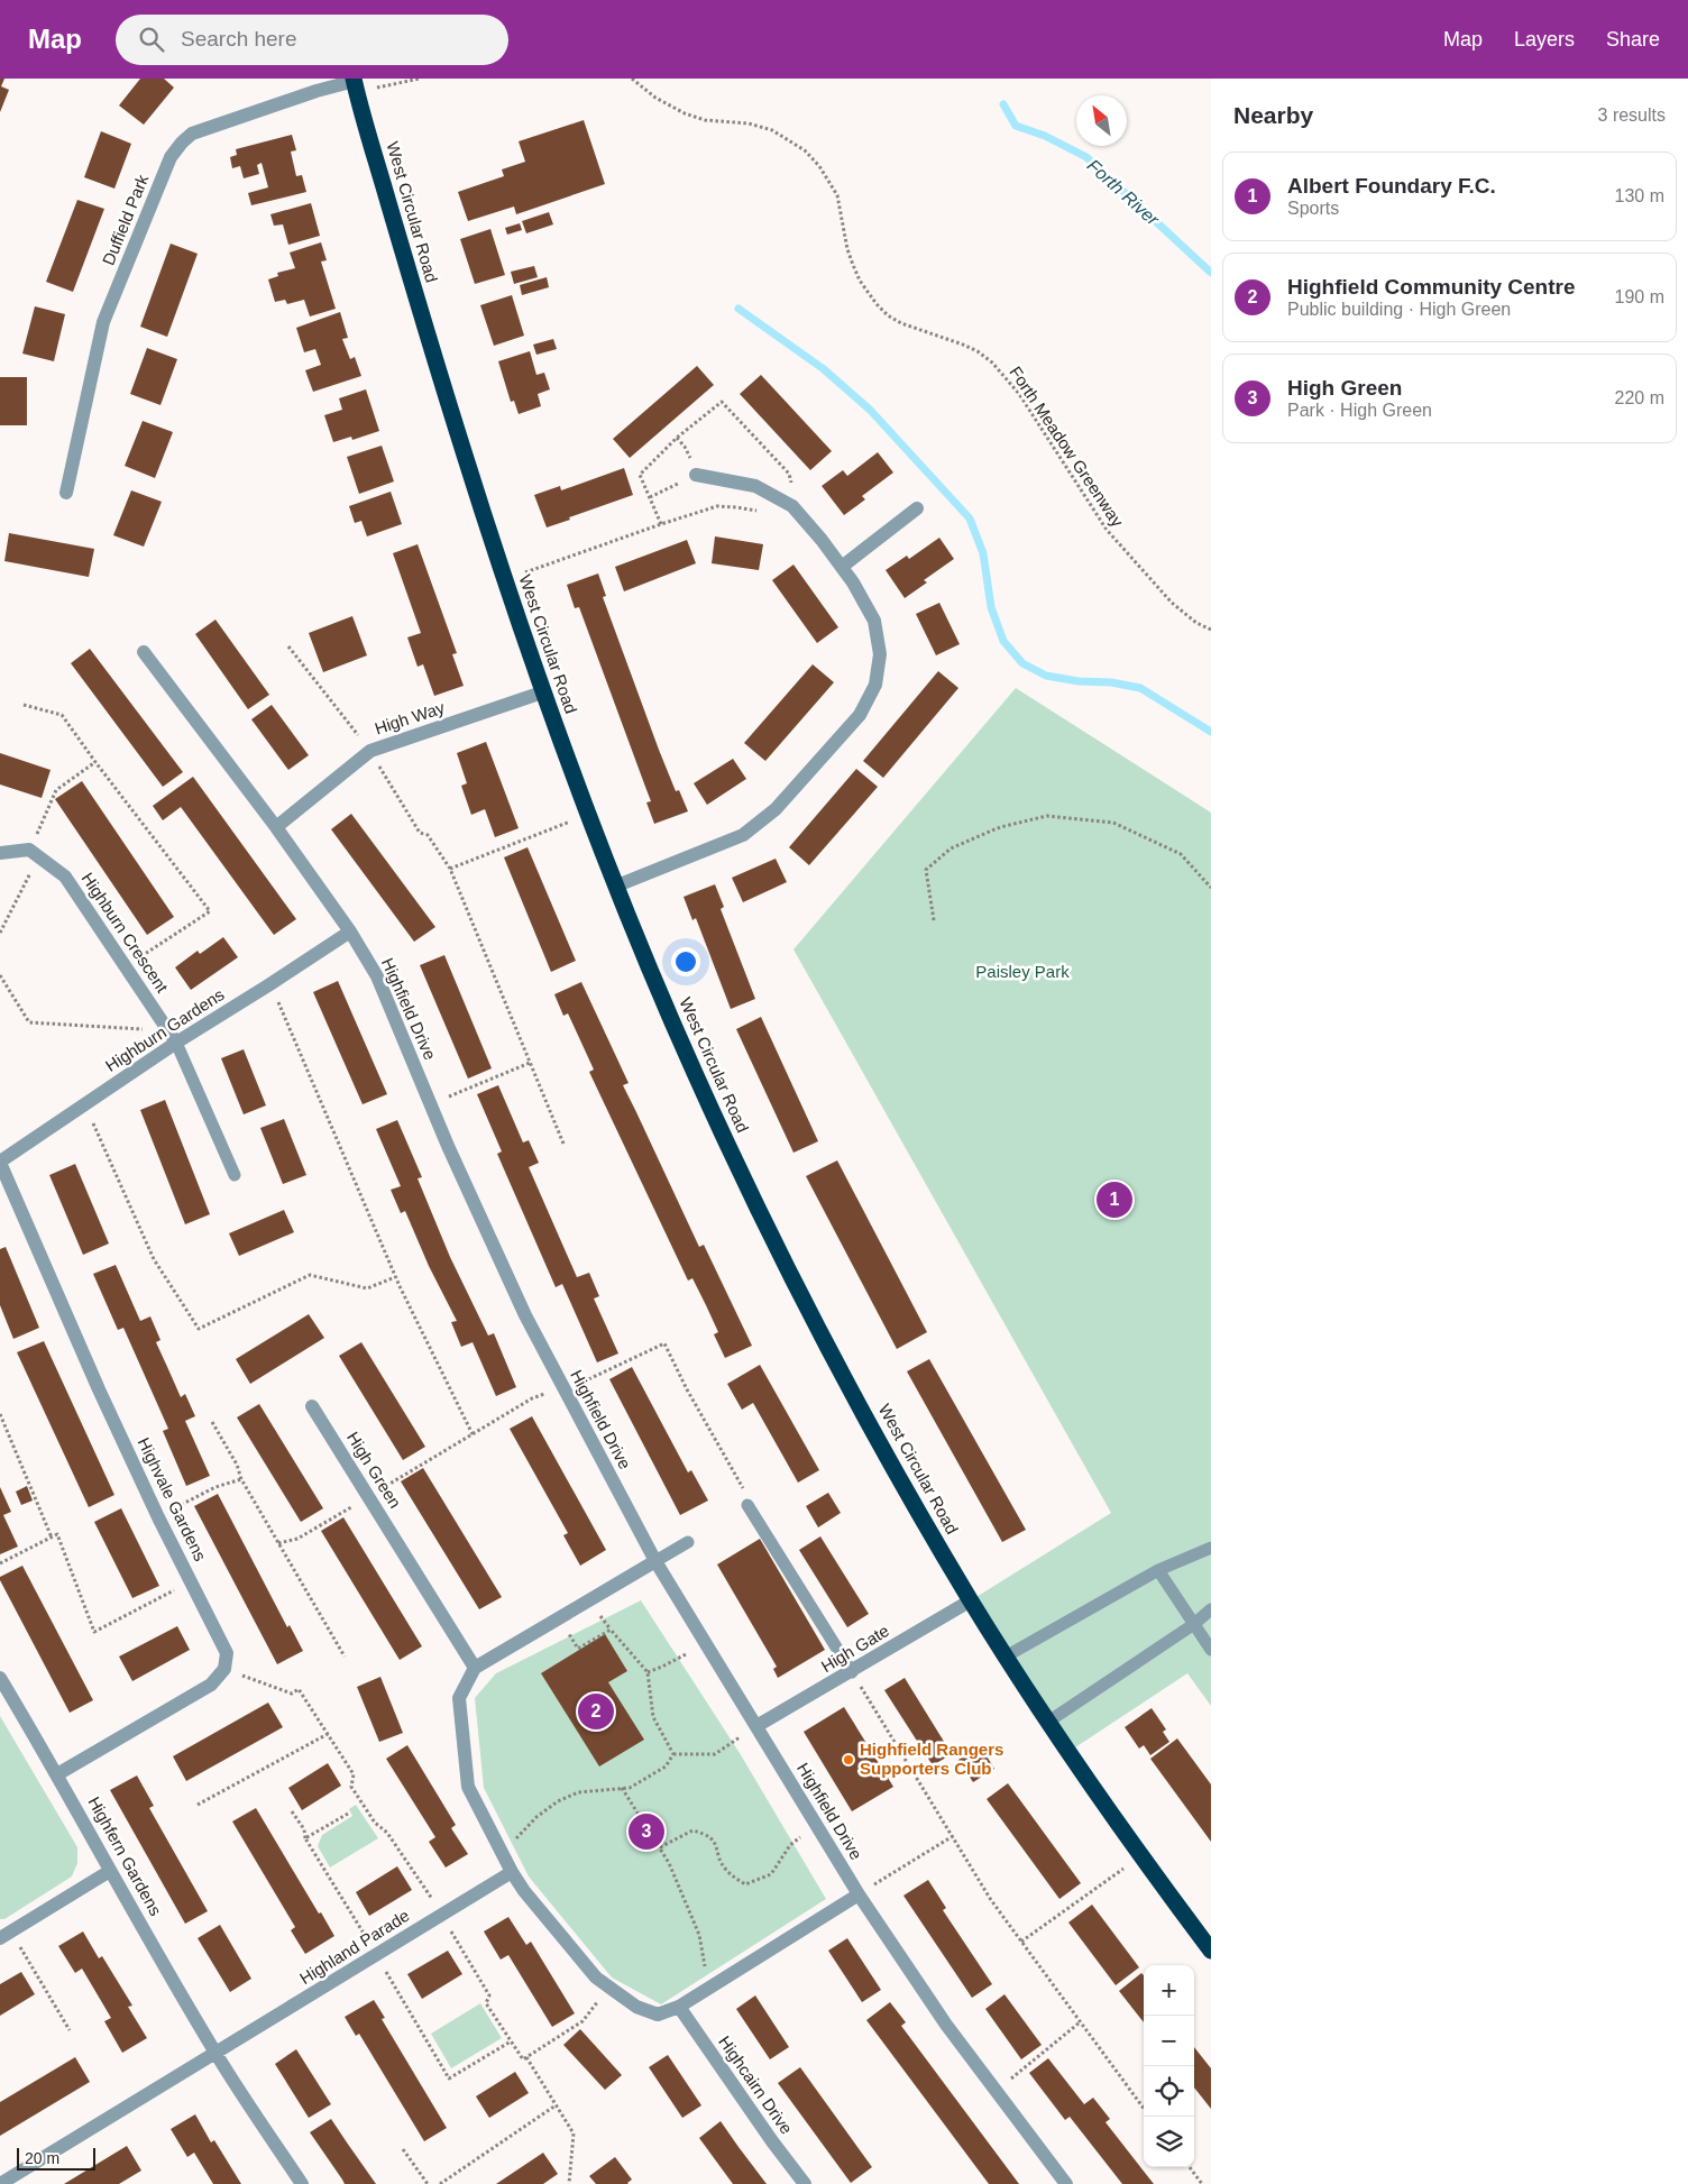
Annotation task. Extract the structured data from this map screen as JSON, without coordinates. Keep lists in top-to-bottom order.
{
  "streets": {
    "highway": ["West Circular Road"],
    "street": [
      "Duffield Park",
      "High Way",
      "Highburn Crescent",
      "Highfield Drive",
      "Highburn Gardens",
      "High Green",
      "Highvale Gardens",
      "High Gate",
      "Highfern Gardens",
      "Highland Parade",
      "Highcairn Drive"
    ],
    "path": ["Forth Meadow Greenway"]
  },
  "crossings": [
    ["West Circular Road", "Duffield Park"],
    ["West Circular Road", "High Way"],
    ["West Circular Road", "High Gate"],
    ["High Way", "Highfield Drive"],
    ["Highburn Crescent", "Highburn Gardens"],
    ["Highfield Drive", "Highburn Gardens"],
    ["Highfield Drive", "High Gate"],
    ["Highburn Gardens", "Highvale Gardens"],
    ["Highfern Gardens", "Highland Parade"]
  ],
  "water": ["Forth River"],
  "parks": ["Paisley Park"],
  "places": ["Highfield Rangers Supporters Club"],
  "scale_bar": "20 m",
  "north": "top left",
  "page": {
    "header": "Map",
    "search": "Search here",
    "nav": ["Map", "Layers", "Share"],
    "heading": ["Nearby", "3 results"],
    "list": [
      {
        "mark": "1",
        "name": "Albert Foundary F.C.",
        "note": "Sports",
        "value": "130 m"
      },
      {
        "mark": "2",
        "name": "Highfield Community Centre",
        "note": "Public building · High Green",
        "value": "190 m"
      },
      {
        "mark": "3",
        "name": "High Green",
        "note": "Park · High Green",
        "value": "220 m"
      }
    ],
    "pins": ["1", "2", "3"],
    "map_buttons": ["+", "−"],
    "scale": "20 m"
  }
}
